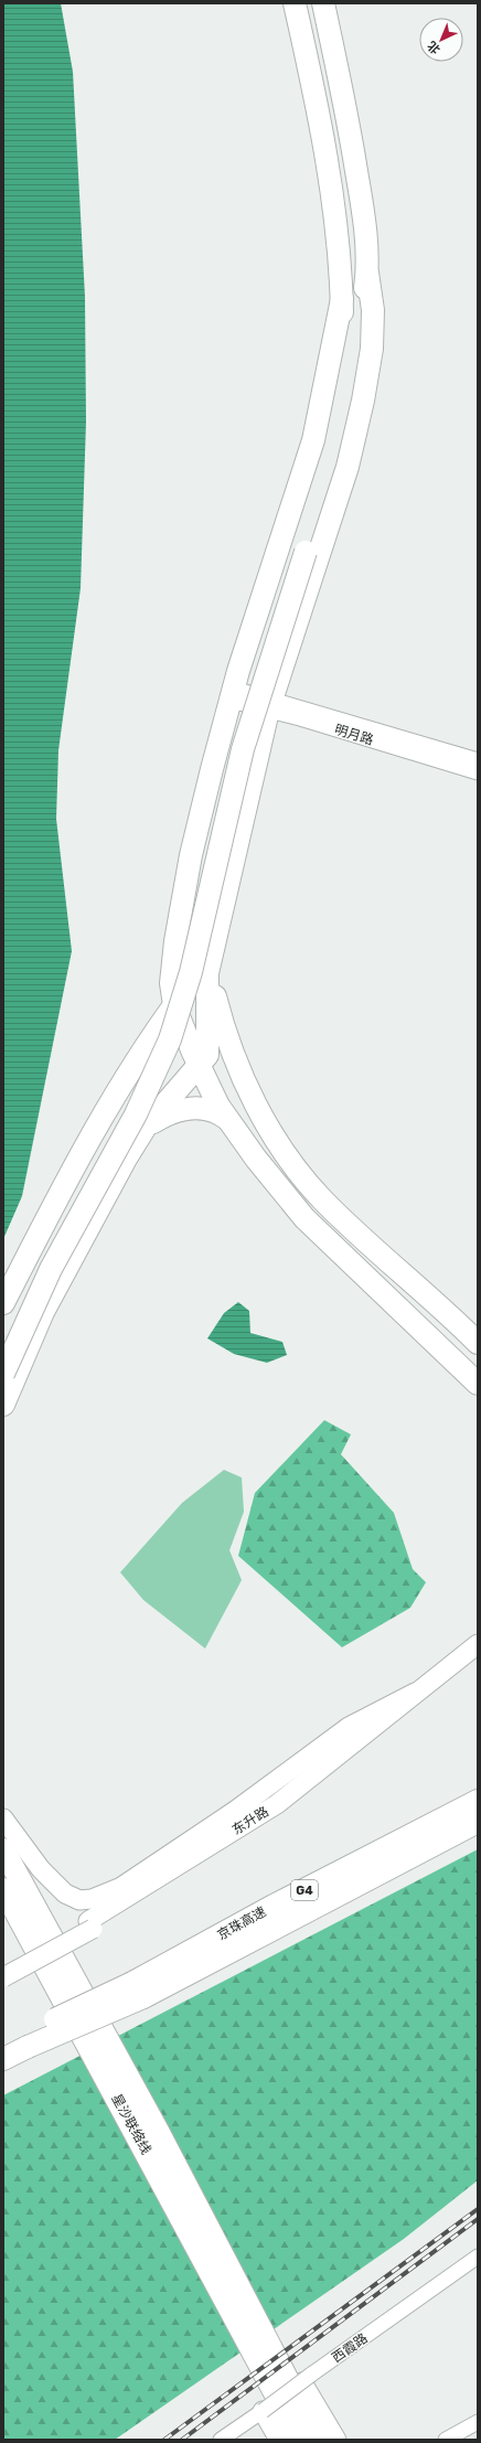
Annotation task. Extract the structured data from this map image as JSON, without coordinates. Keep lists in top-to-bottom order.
{
  "streets": {
    "highway": ["G4", "京珠高速", "星沙联络线"],
    "main road": ["东升路"],
    "street": ["明月路", "西霞路"]
  },
  "north": "bottom left"
}
